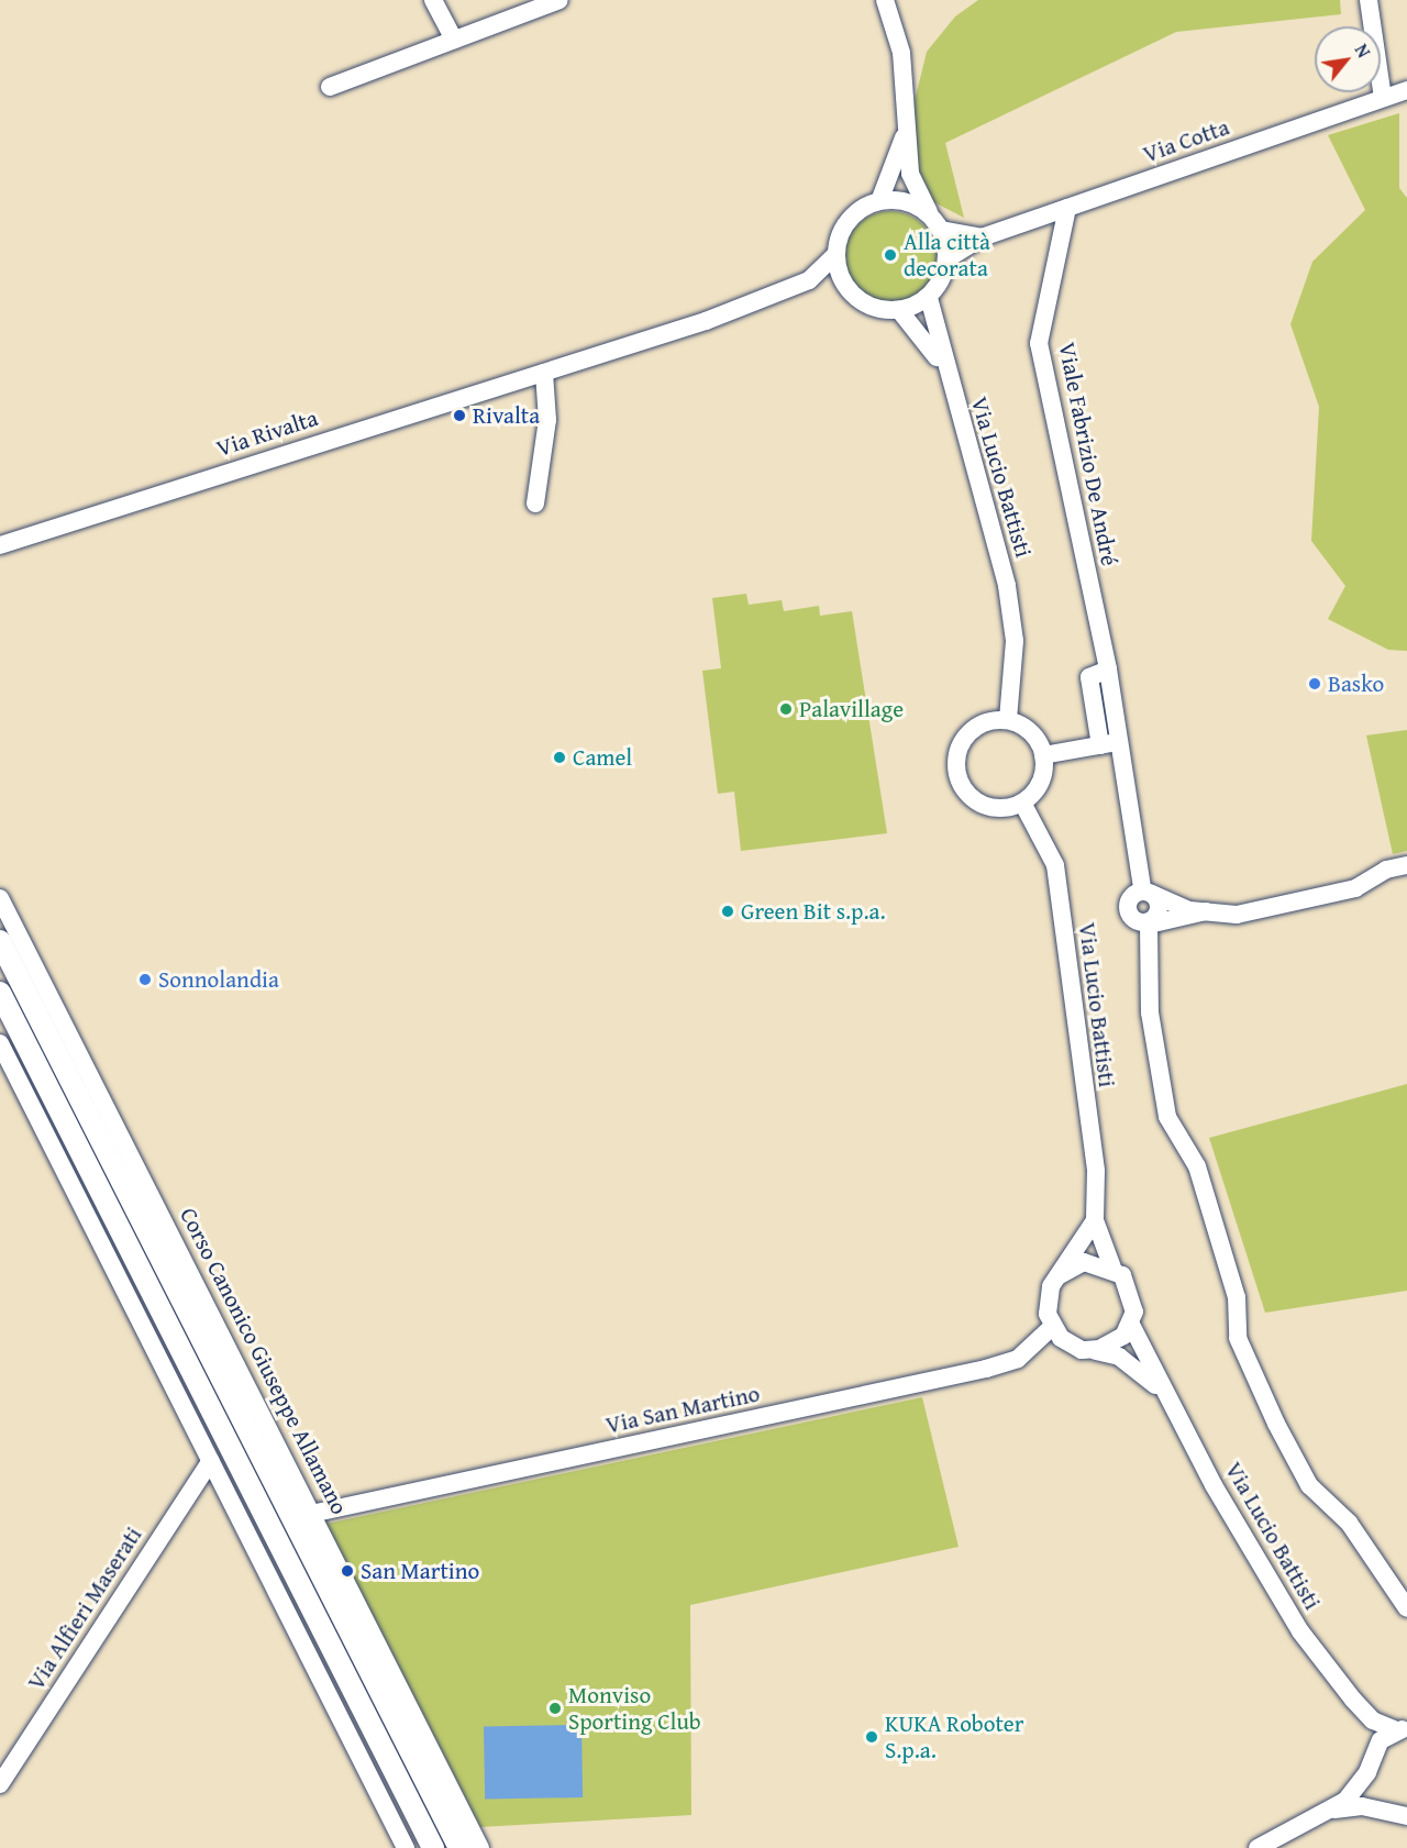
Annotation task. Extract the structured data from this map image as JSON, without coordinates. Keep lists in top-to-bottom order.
{
  "streets": {
    "main road": ["Corso Canonico Giuseppe Allamano"],
    "street": [
      "Via Cotta",
      "Via Rivalta",
      "Viale Fabrizio De André",
      "Via Lucio Battisti",
      "Via San Martino",
      "Via Alfieri Maserati"
    ]
  },
  "crossings": [
    ["Via Cotta", "Via Rivalta"],
    ["Via Cotta", "Viale Fabrizio De André"],
    ["Via Cotta", "Via Lucio Battisti"],
    ["Via Rivalta", "Via Lucio Battisti"],
    ["Via Lucio Battisti", "Via San Martino"],
    ["Corso Canonico Giuseppe Allamano", "Via San Martino"]
  ],
  "places": [
    "Alla città decorata",
    "Rivalta",
    "Basko",
    "Palavillage",
    "Camel",
    "Green Bit s.p.a.",
    "Sonnolandia",
    "San Martino",
    "Monviso Sporting Club",
    "KUKA Roboter S.p.a."
  ],
  "north": "top right"
}
